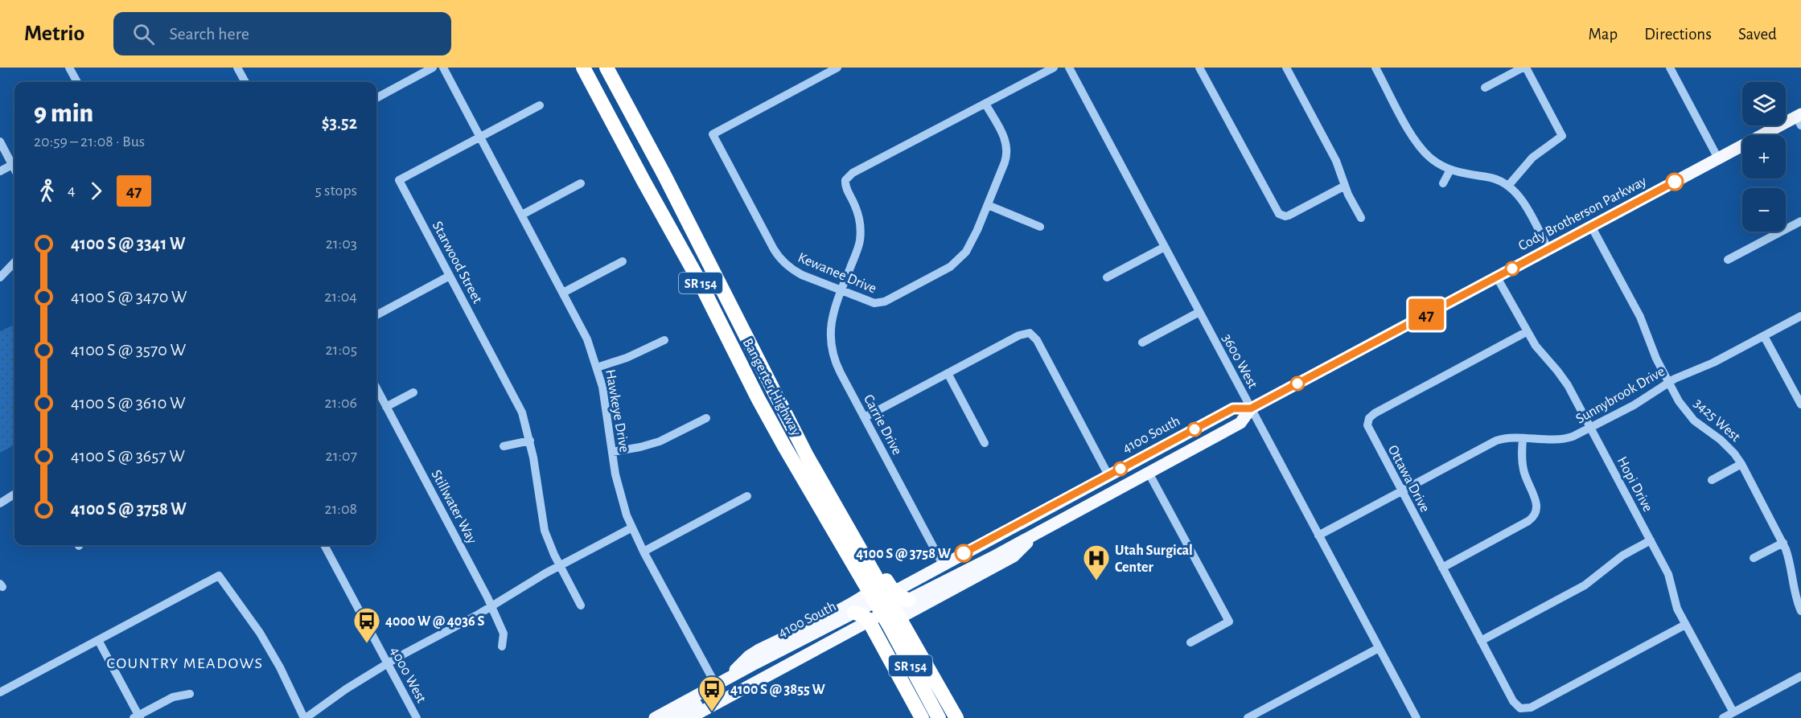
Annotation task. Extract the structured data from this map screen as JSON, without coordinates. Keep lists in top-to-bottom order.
{
  "streets": {
    "highway": ["SR 154", "Bangerter Highway"],
    "main road": ["Cody Brotherson Parkway", "4100 South"],
    "street": [
      "Starwood Street",
      "Kewanee Drive",
      "3600 West",
      "Sunnybrook Drive",
      "Hawkeye Drive",
      "3425 West",
      "Carrie Drive",
      "Ottawa Drive",
      "Hopi Drive",
      "Stillwater Way",
      "4000 West"
    ]
  },
  "crossings": [
    ["Cody Brotherson Parkway", "3600 West"],
    ["Cody Brotherson Parkway", "3425 West"],
    ["Cody Brotherson Parkway", "4100 South"],
    ["Cody Brotherson Parkway", "Hopi Drive"],
    ["Starwood Street", "Hawkeye Drive"],
    ["Kewanee Drive", "Carrie Drive"],
    ["3600 West", "Sunnybrook Drive"],
    ["3600 West", "4100 South"],
    ["Bangerter Highway", "4100 South"],
    ["Sunnybrook Drive", "3425 West"],
    ["Sunnybrook Drive", "Ottawa Drive"],
    ["Sunnybrook Drive", "Hopi Drive"],
    ["Hawkeye Drive", "4100 South"],
    ["Carrie Drive", "4100 South"],
    ["Ottawa Drive", "Hopi Drive"]
  ],
  "districts": ["COUNTRY MEADOWS"],
  "places": {
    "other": ["4100 S @ 3758 W"],
    "hospital": ["Utah Surgical Center"],
    "bus stop": ["4000 W @ 4036 S", "4100 S @ 3855 W"]
  },
  "lines": ["bus line 47"],
  "page": {
    "header": "Metrio",
    "search": "Search here",
    "nav": ["Map", "Directions", "Saved"],
    "on_map": "47",
    "map_buttons": ["+", "−"],
    "heading": ["9 min", "20:59 – 21:08 · Bus", "$3.52"],
    "legs": ["4", "47", "5 stops"],
    "list": [
      {
        "name": "4100 S @ 3341 W",
        "value": "21:03"
      },
      {
        "name": "4100 S @ 3470 W",
        "value": "21:04"
      },
      {
        "name": "4100 S @ 3570 W",
        "value": "21:05"
      },
      {
        "name": "4100 S @ 3610 W",
        "value": "21:06"
      },
      {
        "name": "4100 S @ 3657 W",
        "value": "21:07"
      },
      {
        "name": "4100 S @ 3758 W",
        "value": "21:08"
      }
    ]
  }
}
